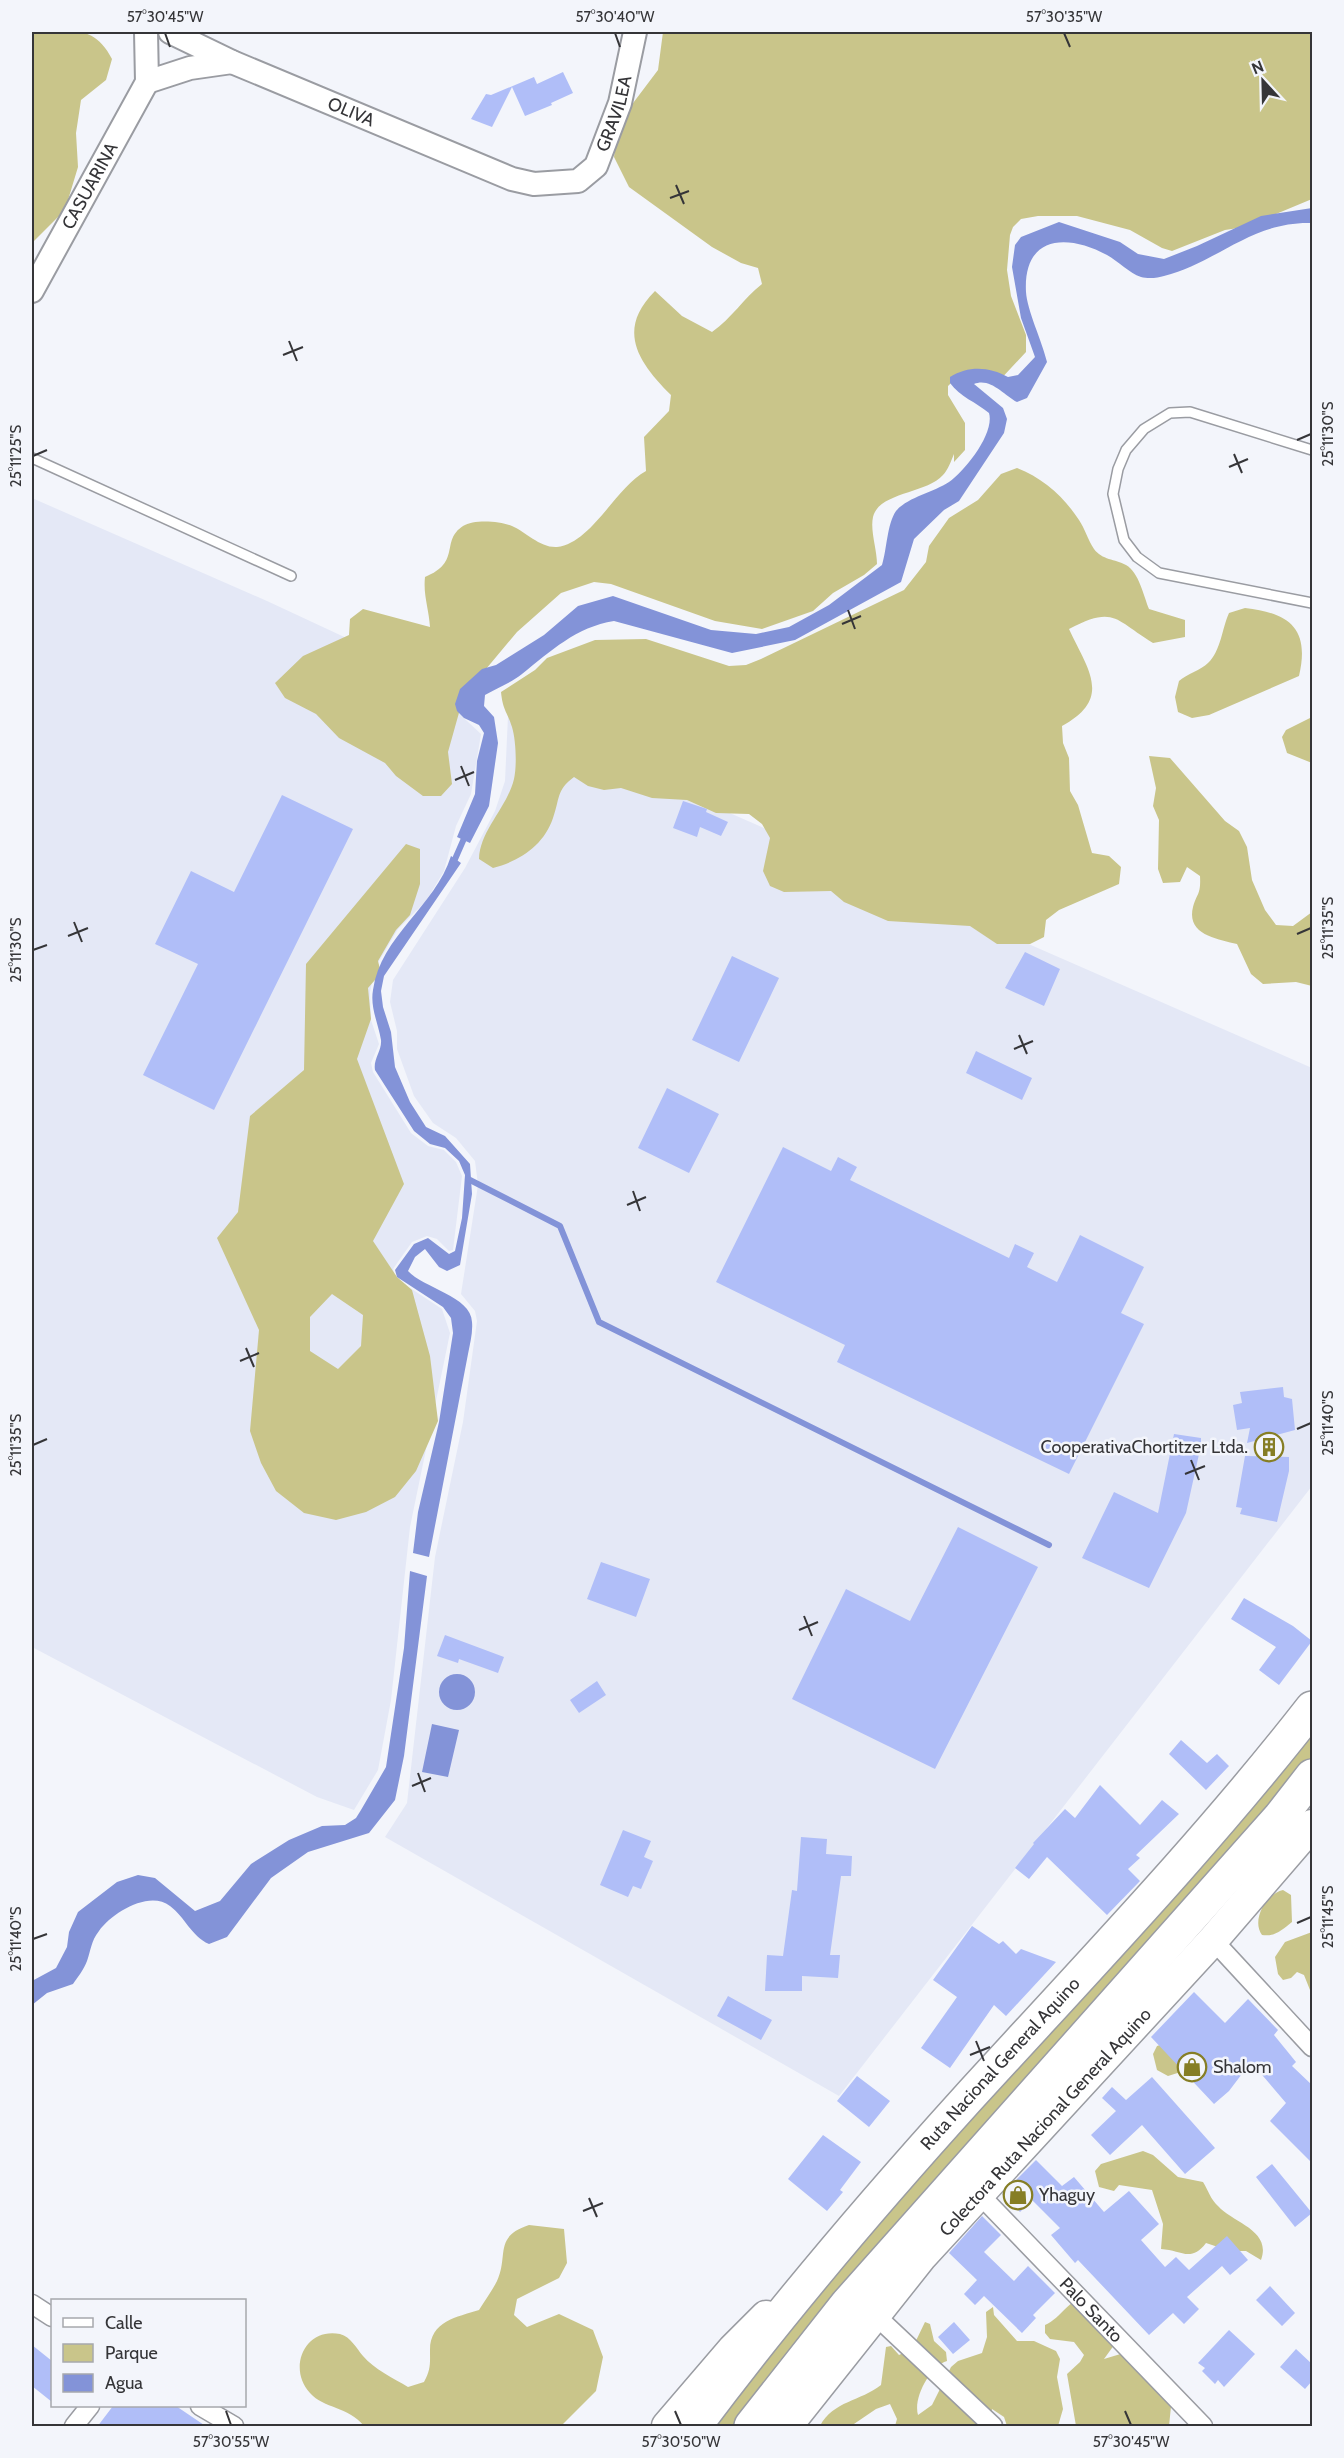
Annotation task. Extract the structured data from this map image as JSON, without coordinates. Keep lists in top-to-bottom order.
{
  "streets": {
    "highway": ["Ruta Nacional General Aquino"],
    "main road": ["Colectora Ruta Nacional General Aquino"],
    "street": [
      "OLIVA",
      "GRAVILEA",
      "CASUARINA",
      "Palo Santo"
    ]
  },
  "crossings": [
    ["OLIVA", "GRAVILEA"],
    ["Colectora Ruta Nacional General Aquino", "Palo Santo"]
  ],
  "places": {
    "building": ["CooperativaChortitzer Ltda."],
    "shop": ["Shalom", "Yhaguy"]
  },
  "legend": ["Calle", "Parque", "Agua"],
  "north": "top",
  "coordinates": [
    "57°30'45\"W",
    "57°30'40\"W",
    "57°30'35\"W",
    "25°11'30\"S",
    "25°11'25\"S",
    "25°11'35\"S",
    "25°11'40\"S",
    "25°11'45\"S",
    "57°30'55\"W",
    "57°30'50\"W"
  ]
}
